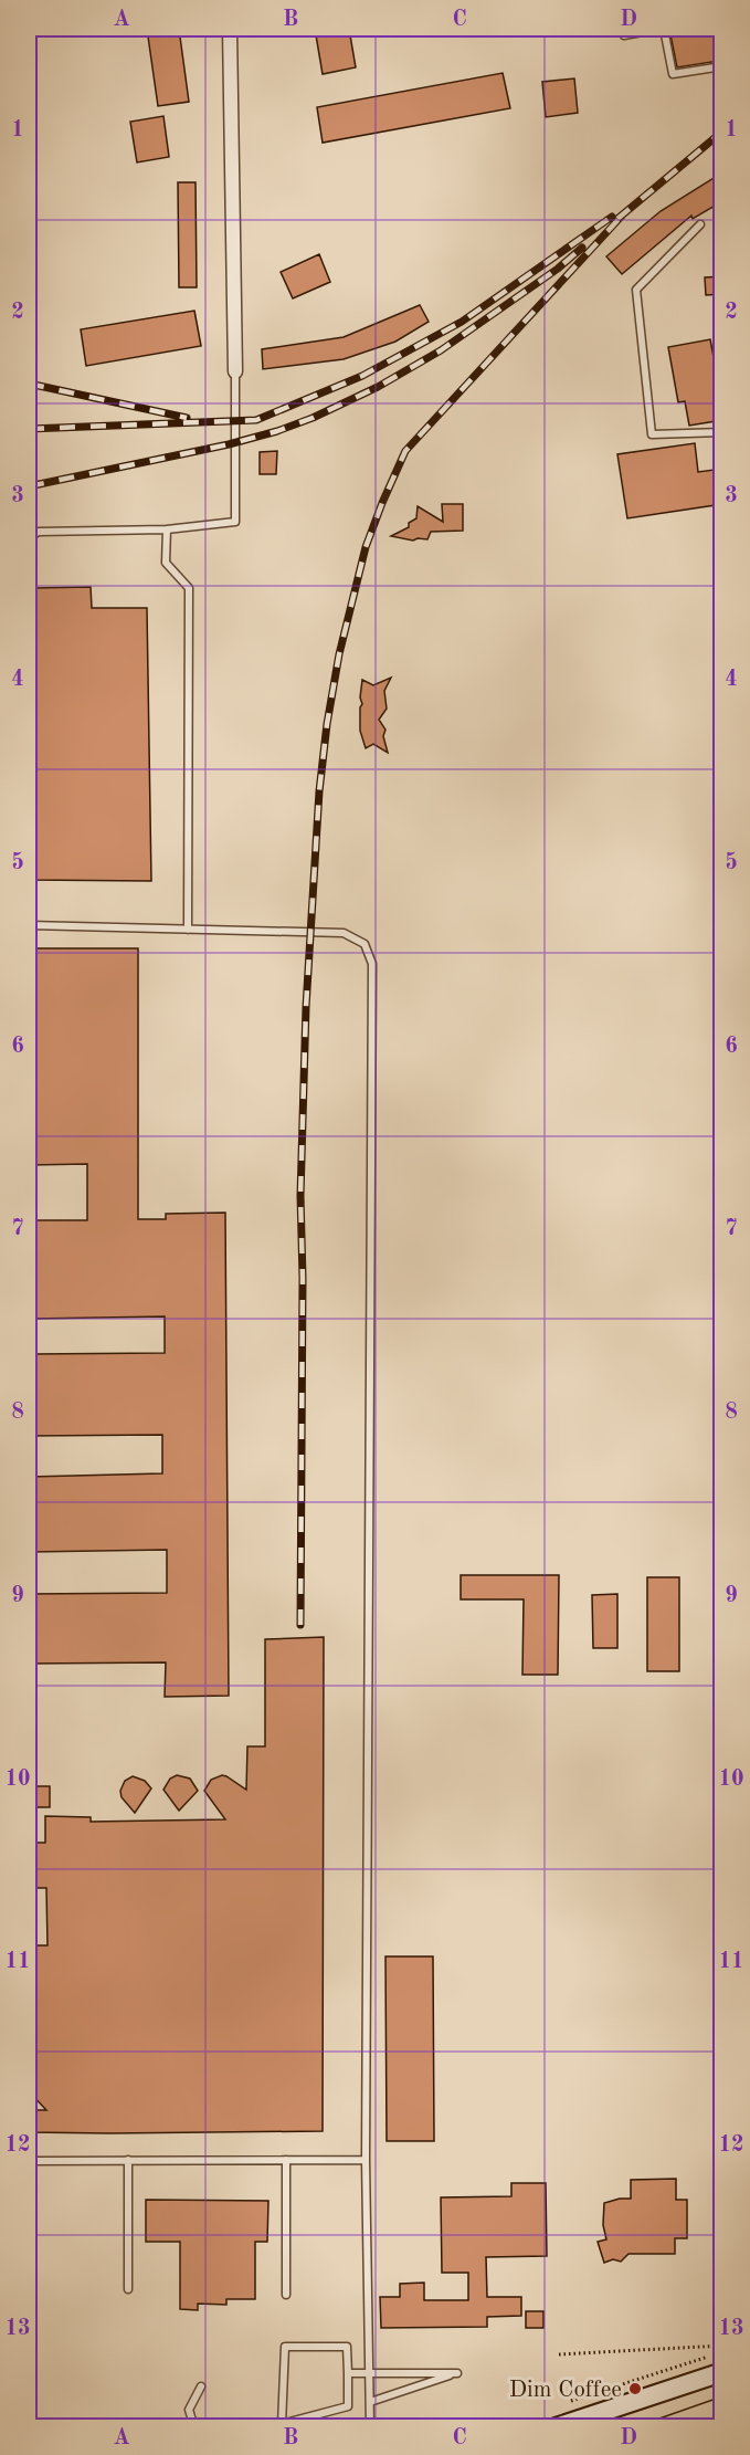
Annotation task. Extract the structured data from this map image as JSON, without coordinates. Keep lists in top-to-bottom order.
{
  "places": ["Dim Coffee"],
  "grid": {
    "columns": [
      "A",
      "B",
      "C",
      "D"
    ],
    "rows": [
      "1",
      "2",
      "3",
      "4",
      "5",
      "6",
      "7",
      "8",
      "9",
      "10",
      "11",
      "12",
      "13"
    ]
  }
}
